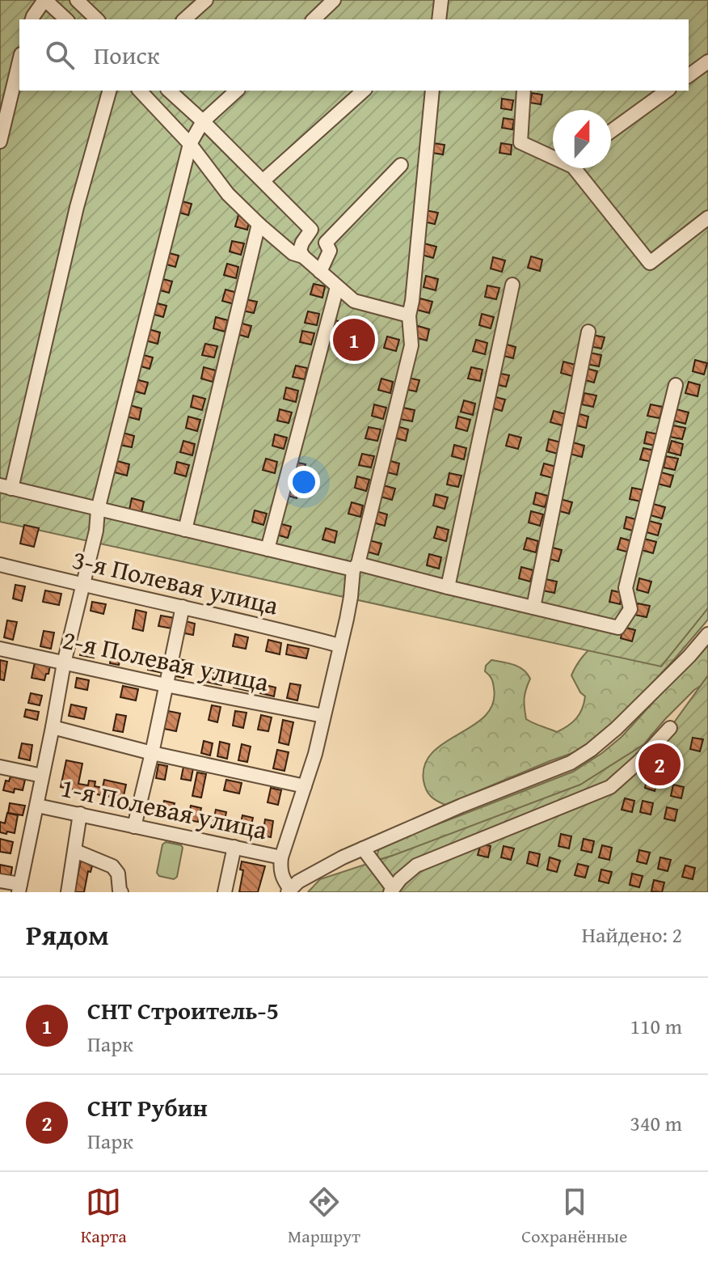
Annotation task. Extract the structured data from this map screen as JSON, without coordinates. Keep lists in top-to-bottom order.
{
  "streets": {
    "street": ["3-я Полевая улица", "2-я Полевая улица", "1-я Полевая улица"]
  },
  "north": "top",
  "page": {
    "search": "Поиск",
    "pins": ["1", "2"],
    "heading": ["Рядом", "Найдено: 2"],
    "list": [
      {
        "mark": "1",
        "name": "СНТ Строитель-5",
        "note": "Парк",
        "value": "110 m"
      },
      {
        "mark": "2",
        "name": "СНТ Рубин",
        "note": "Парк",
        "value": "340 m"
      }
    ],
    "nav": ["Карта", "Маршрут", "Сохранённые"]
  }
}
